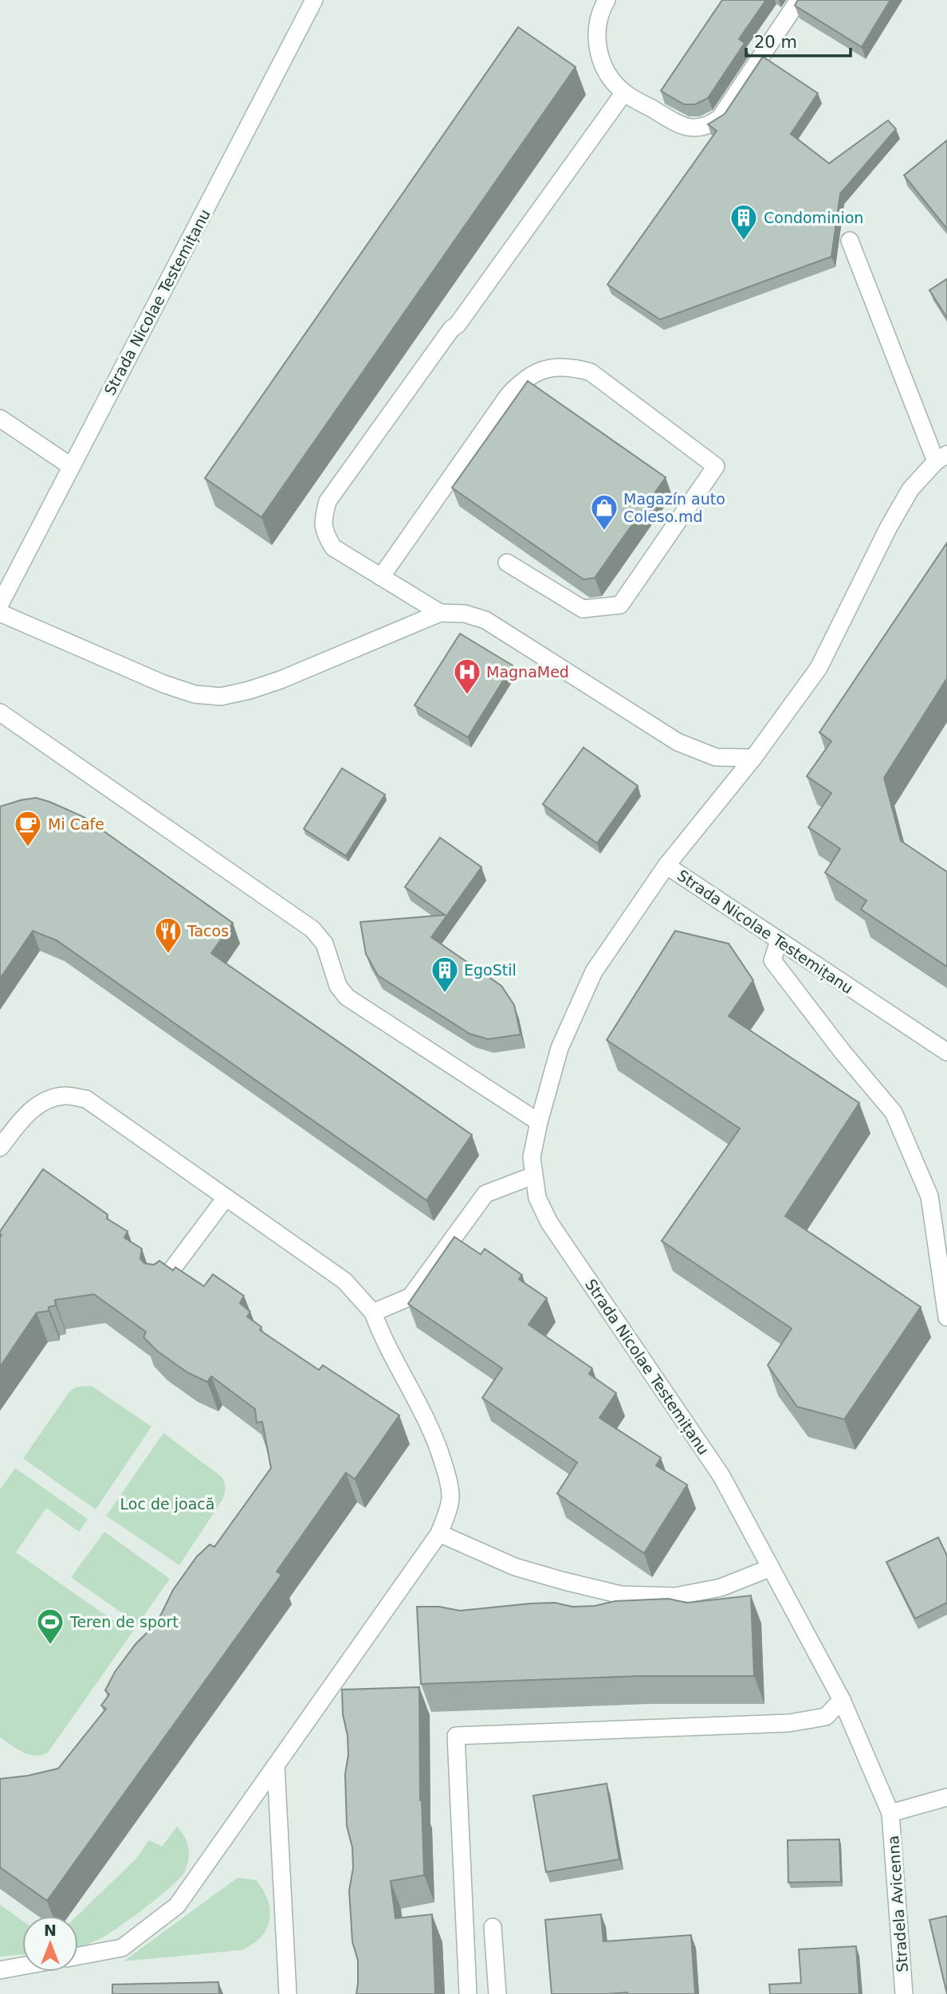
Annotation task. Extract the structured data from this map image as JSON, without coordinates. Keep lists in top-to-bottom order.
{
  "streets": {
    "street": ["Strada Nicolae Testemițanu", "Stradela Avicenna"]
  },
  "crossings": [
    ["Strada Nicolae Testemițanu", "Stradela Avicenna"]
  ],
  "parks": ["Loc de joacă"],
  "places": {
    "building": ["Condominion", "EgoStil"],
    "shop": ["Magazín auto Coleso.md"],
    "hospital": ["MagnaMed"],
    "cafe": ["Mi Cafe"],
    "restaurant": ["Tacos"],
    "sports": ["Teren de sport"]
  },
  "scale_bar": "20 m",
  "north": "top"
}
